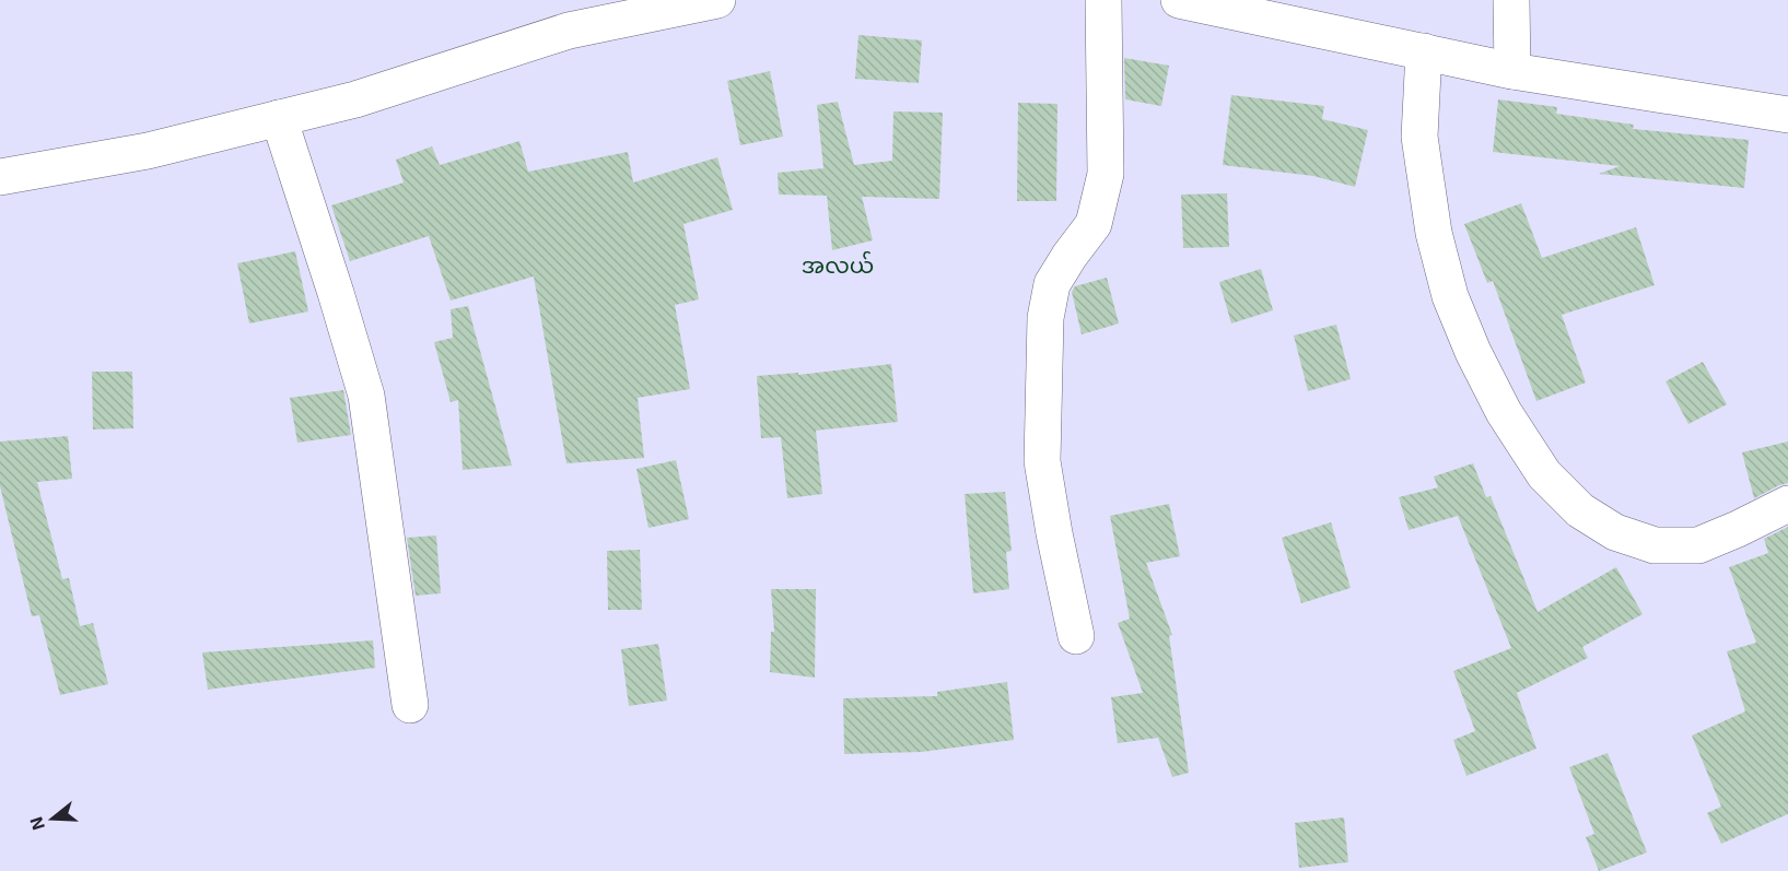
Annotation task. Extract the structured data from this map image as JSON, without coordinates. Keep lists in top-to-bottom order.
{
  "districts": ["အလယ်"],
  "north": "left"
}
